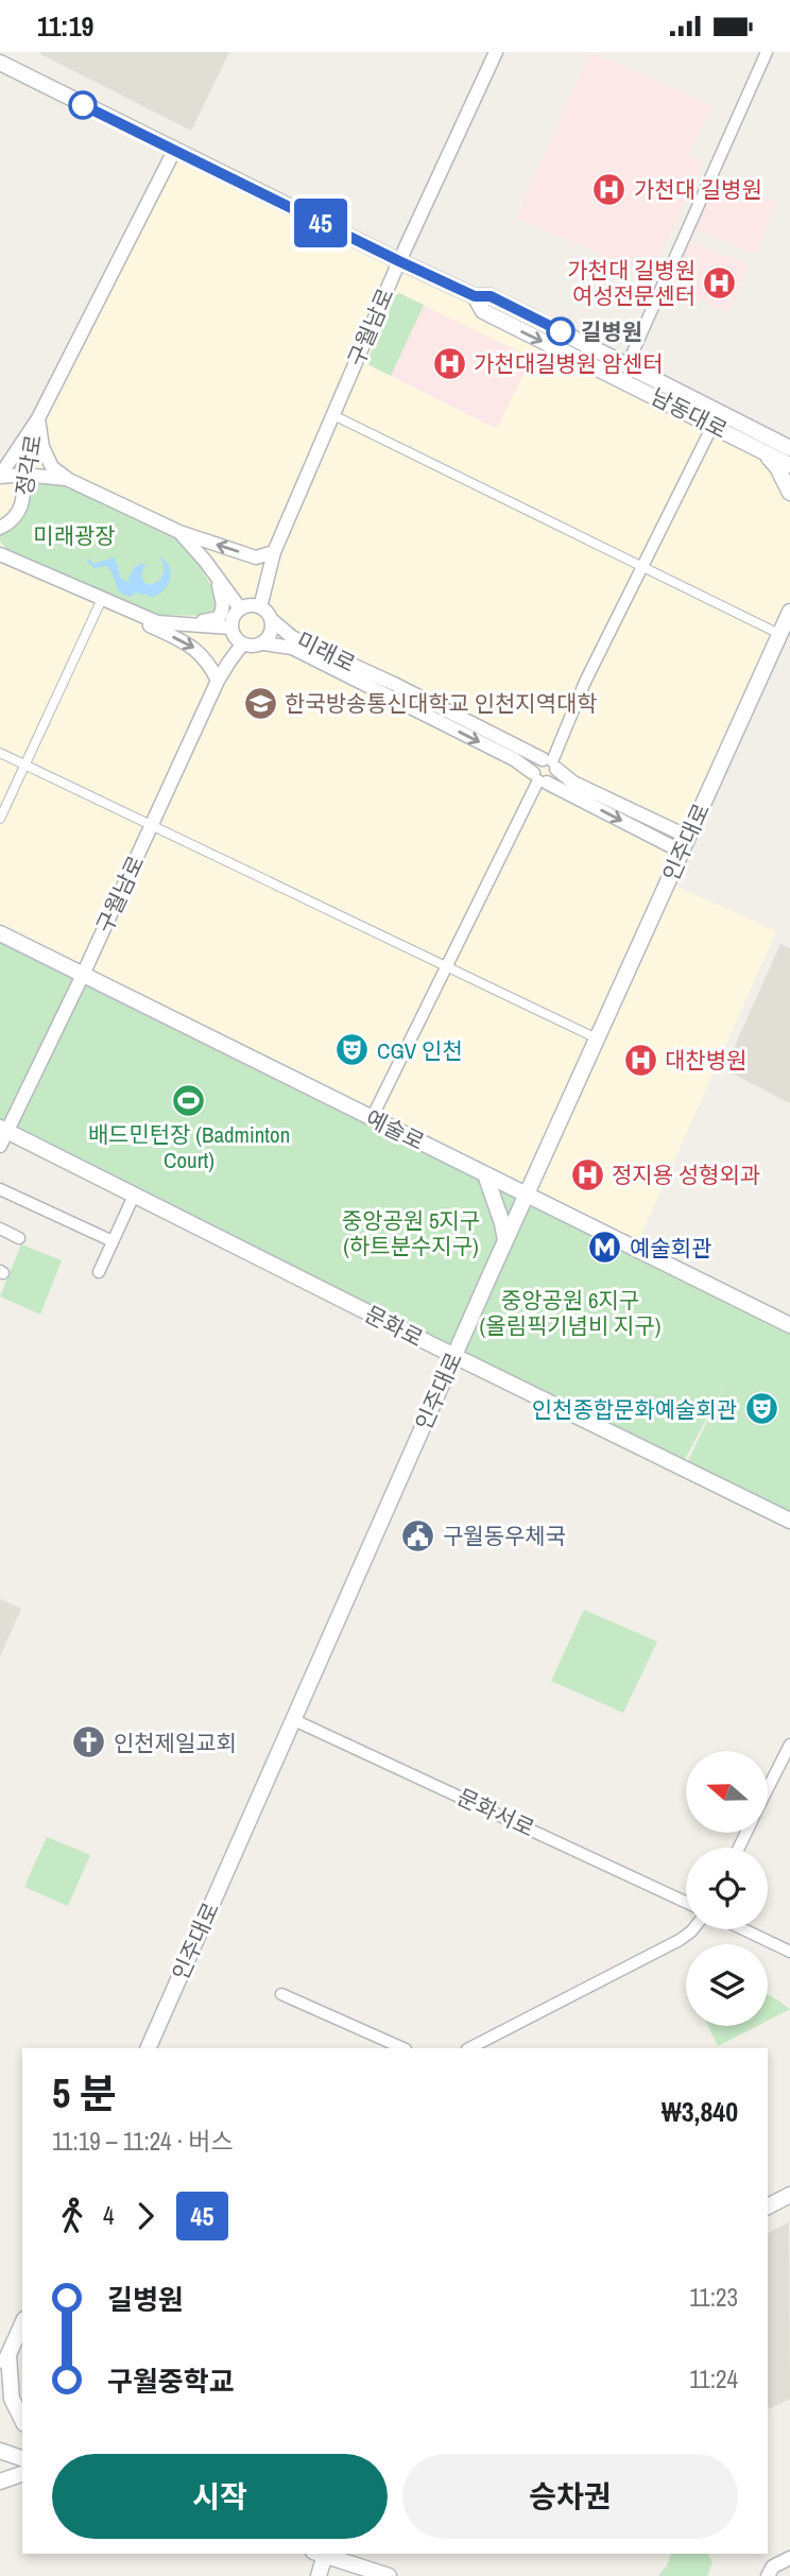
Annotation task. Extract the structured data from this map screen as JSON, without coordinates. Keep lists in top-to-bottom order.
{
  "streets": {
    "main road": [
      "남동대로",
      "인주대로",
      "예술로",
      "문화로"
    ],
    "street": [
      "구월남로",
      "정각로",
      "미래로",
      "문화서로"
    ]
  },
  "crossings": [
    ["구월남로", "남동대로"],
    ["구월남로", "미래로"],
    ["구월남로", "예술로"],
    ["구월남로", "문화로"],
    ["미래로", "인주대로"],
    ["인주대로", "예술로"],
    ["인주대로", "문화로"],
    ["인주대로", "문화서로"]
  ],
  "parks": ["미래광장", "중앙공원 5지구 (하트분수지구)", "중앙공원 6지구 (올림픽기념비 지구)"],
  "places": {
    "hospital": [
      "가천대 길병원",
      "가천대 길병원 여성전문센터",
      "가천대길병원 암센터",
      "대찬병원",
      "정지용 성형외과"
    ],
    "other": ["길병원"],
    "school or university": ["한국방송통신대학교 인천지역대학"],
    "theatre": ["CGV 인천", "인천종합문화예술회관"],
    "sports": ["배드민턴장 (Badminton Court)"],
    "metro station": ["예술회관"],
    "public building": ["구월동우체국"],
    "church": ["인천제일교회"]
  },
  "lines": ["bus line 45"],
  "north": "left",
  "page": {
    "status": "11:19",
    "on_map": "45",
    "heading": ["5 분", "11:19 – 11:24 · 버스", "₩3,840"],
    "legs": ["4", "45"],
    "list": [
      {
        "name": "길병원",
        "value": "11:23"
      },
      {
        "name": "구월중학교",
        "value": "11:24"
      }
    ],
    "buttons": ["시작", "승차권"]
  }
}
